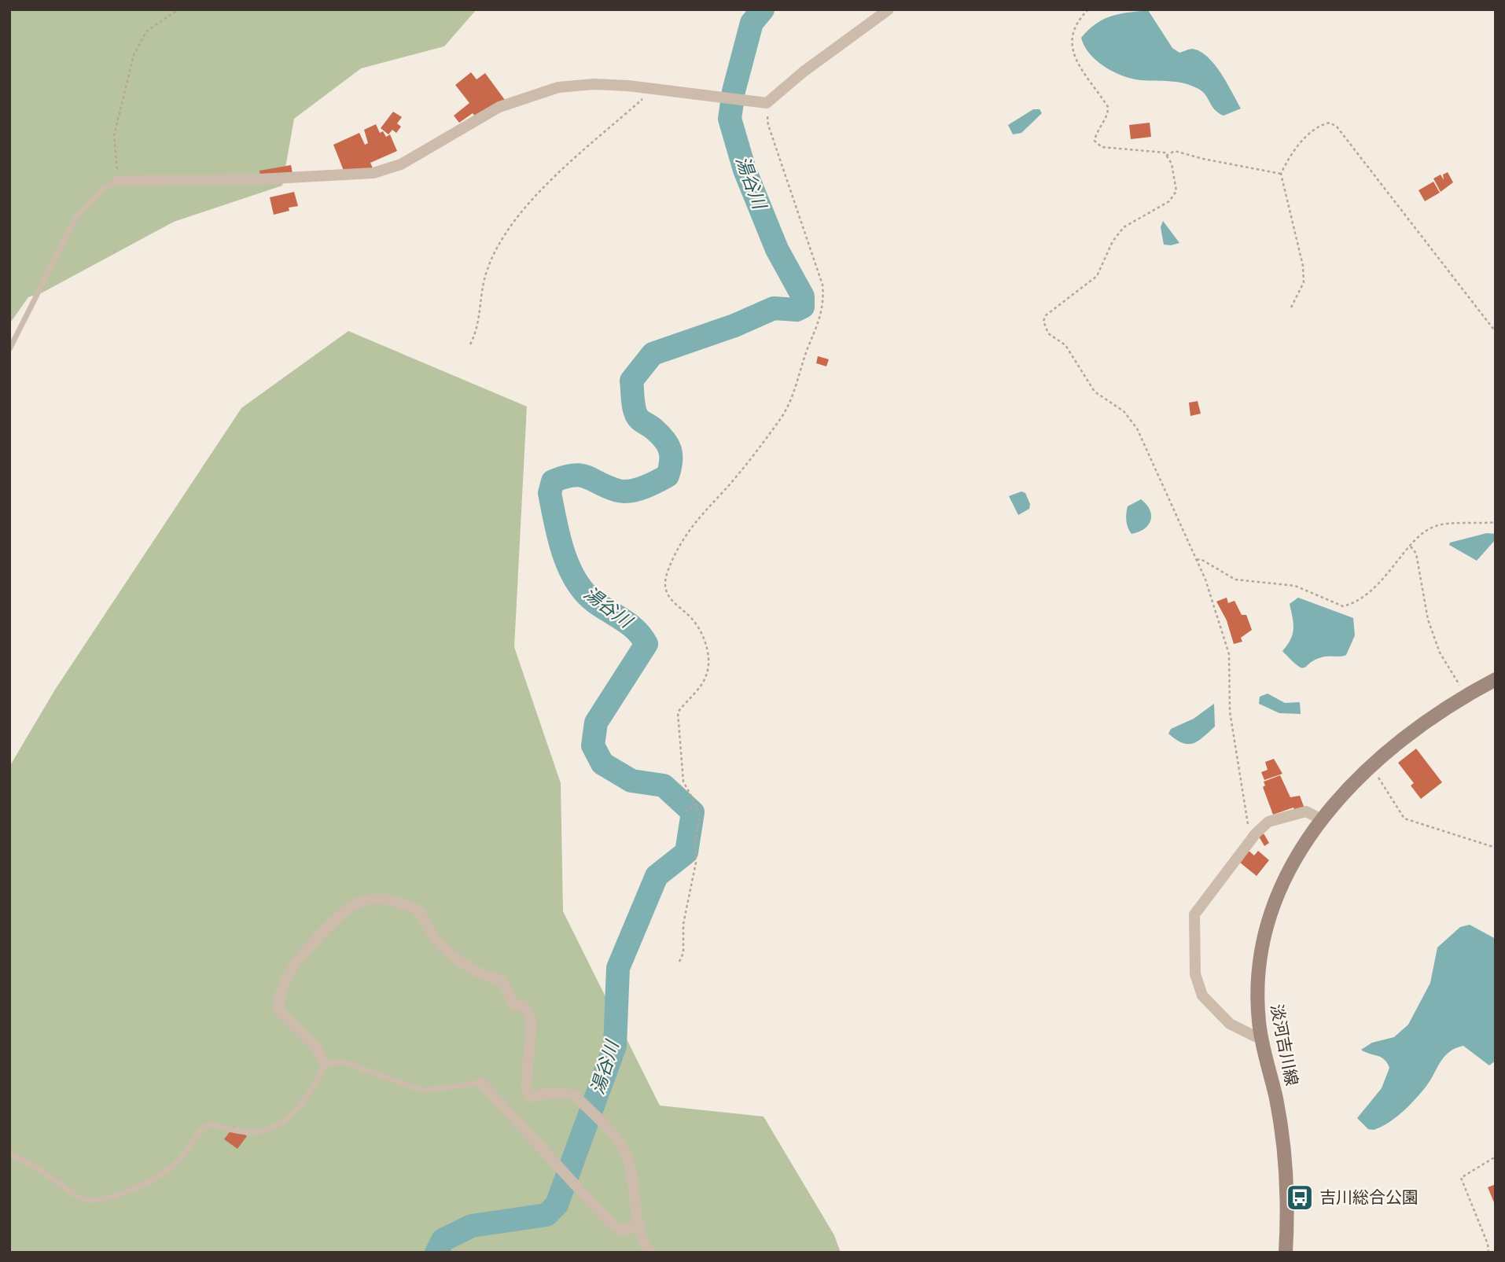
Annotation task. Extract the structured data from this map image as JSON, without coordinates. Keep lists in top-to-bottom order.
{
  "streets": {
    "main road": ["淡河吉川線"]
  },
  "water": ["湯谷川"],
  "places": {
    "bus stop": ["吉川総合公園"]
  }
}
